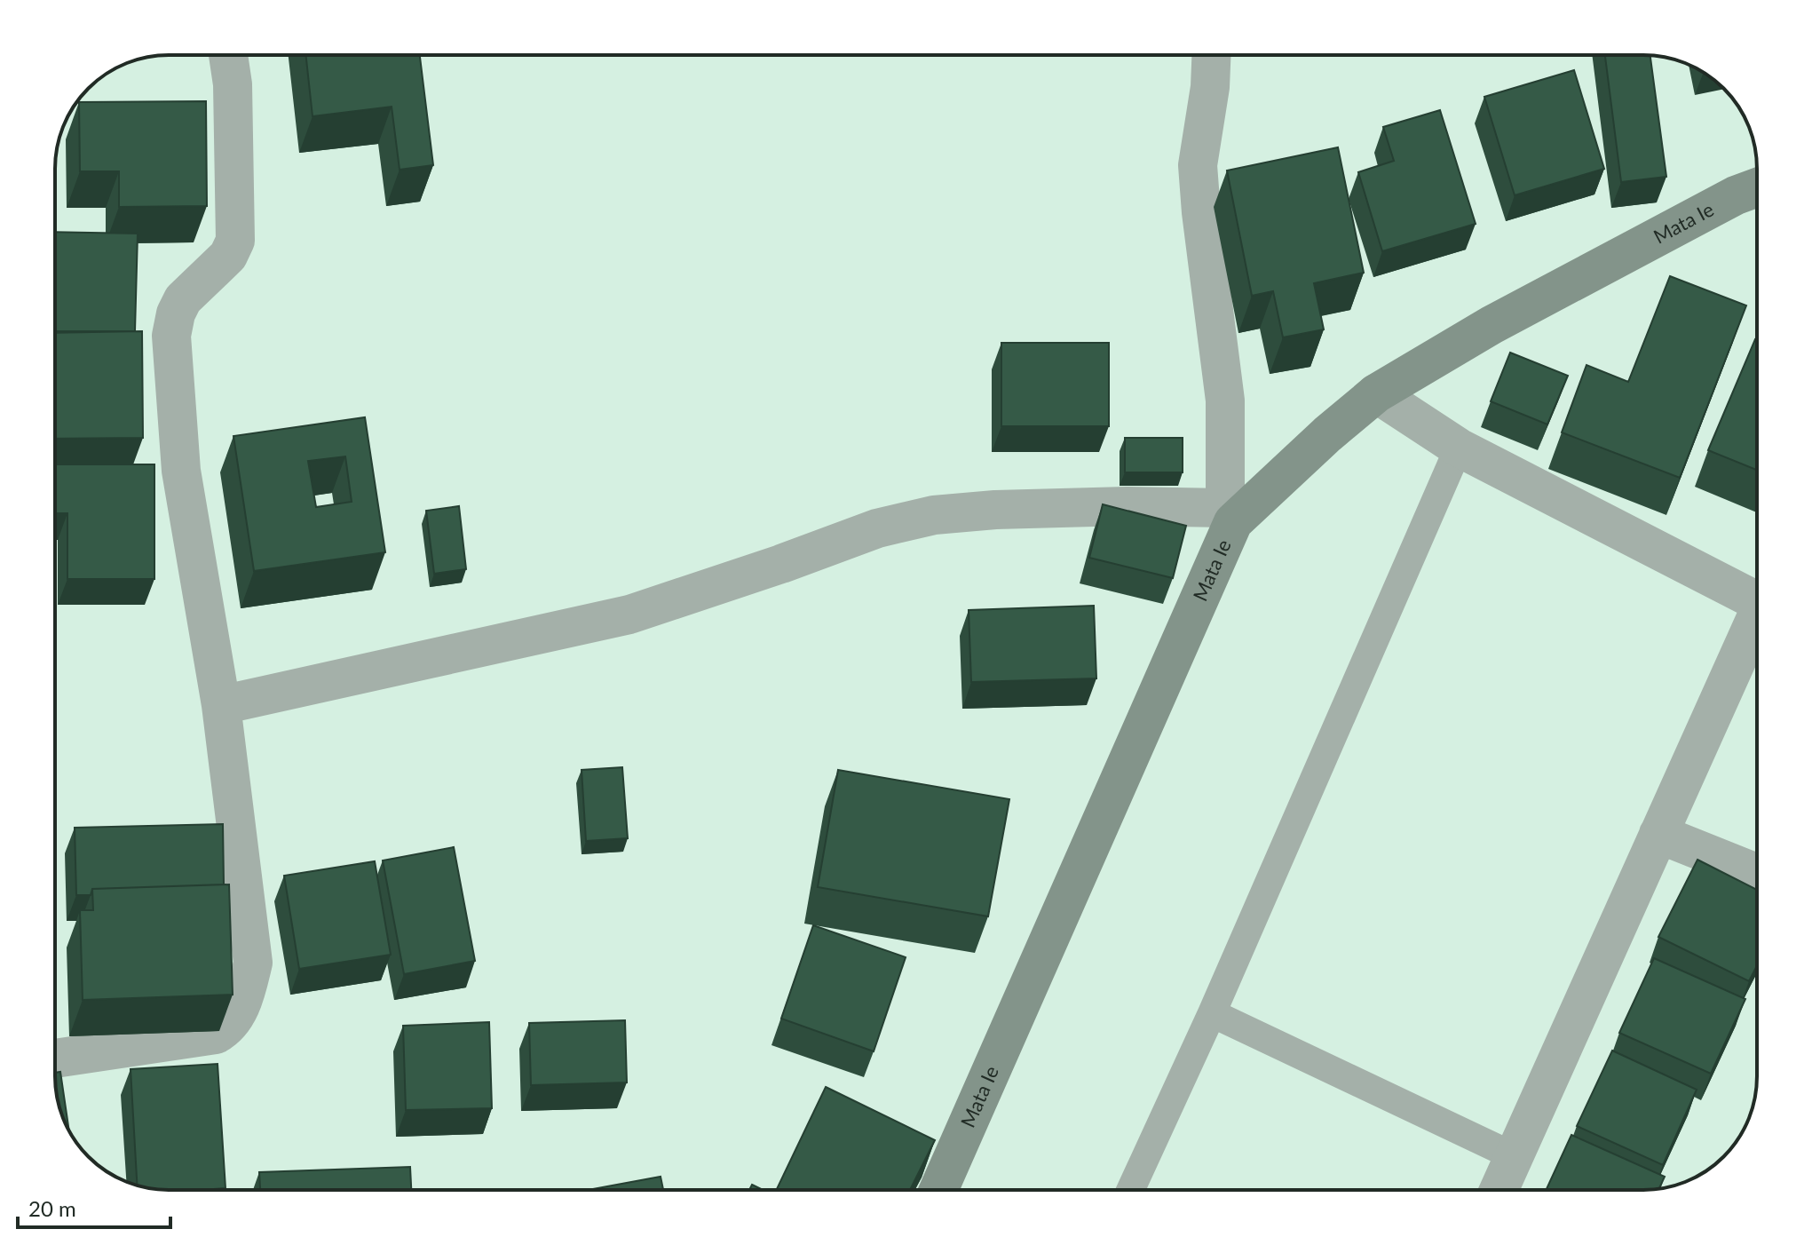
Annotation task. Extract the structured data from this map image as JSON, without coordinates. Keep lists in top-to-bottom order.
{
  "streets": {
    "street": ["Mata Ie"]
  },
  "scale_bar": "20 m"
}
